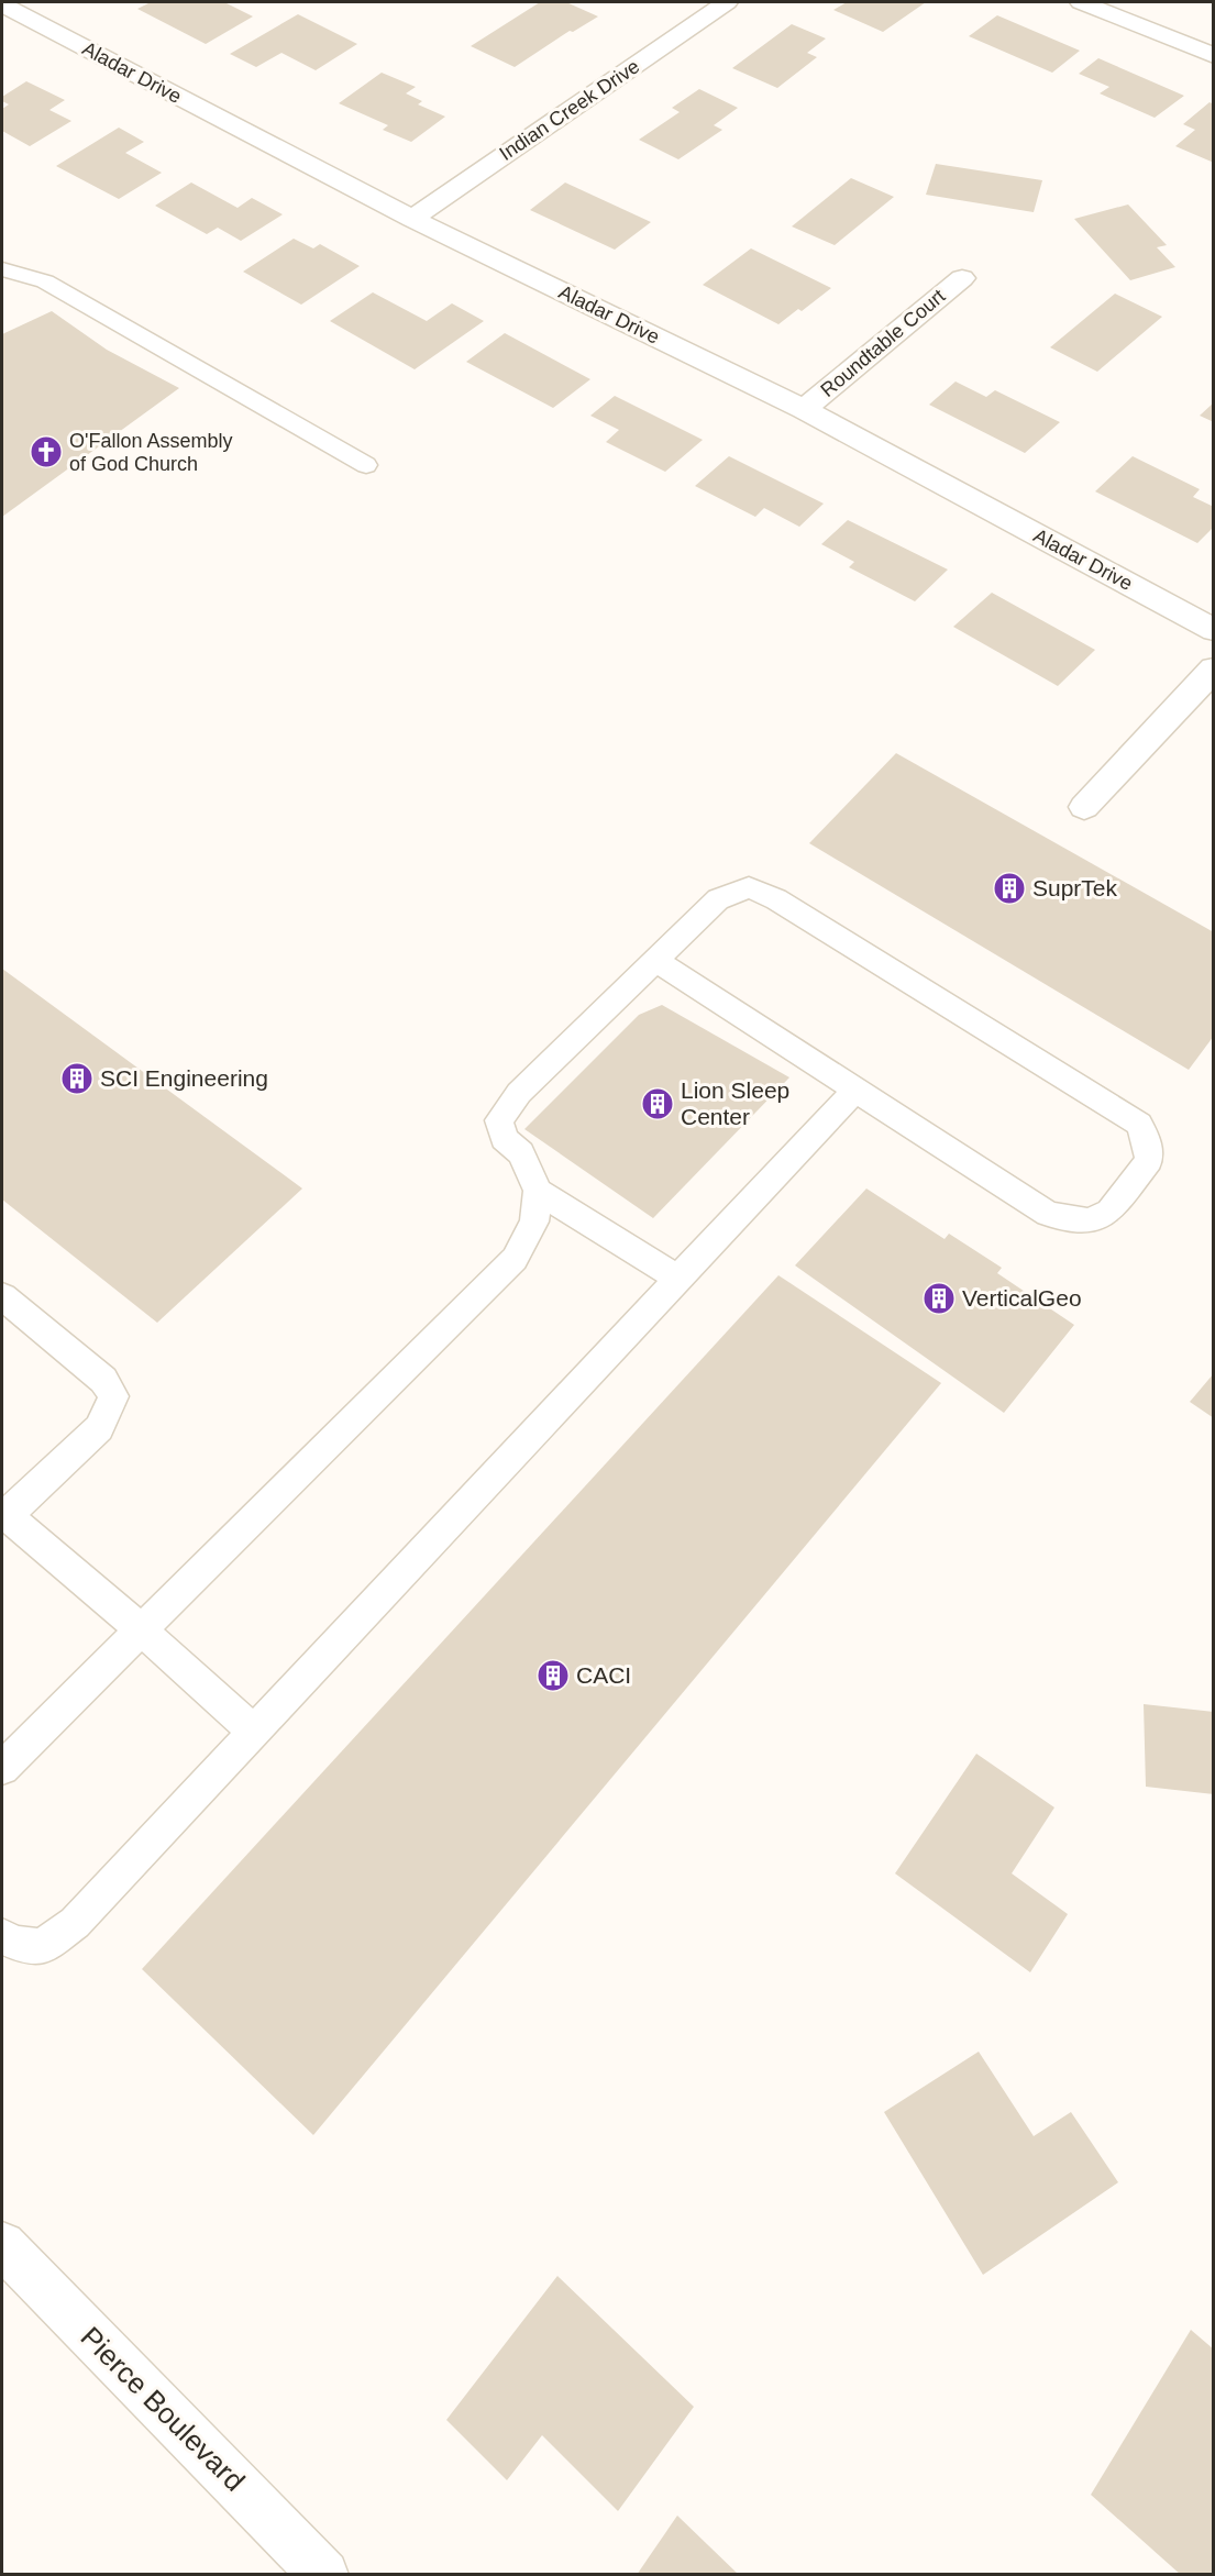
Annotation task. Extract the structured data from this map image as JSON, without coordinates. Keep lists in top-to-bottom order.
{
  "streets": {
    "street": [
      "Aladar Drive",
      "Indian Creek Drive",
      "Roundtable Court",
      "Pierce Boulevard"
    ]
  },
  "crossings": [
    ["Aladar Drive", "Indian Creek Drive"],
    ["Aladar Drive", "Roundtable Court"]
  ],
  "places": {
    "church": ["O'Fallon Assembly of God Church"],
    "building": [
      "SuprTek",
      "SCI Engineering",
      "Lion Sleep Center",
      "VerticalGeo",
      "CACI"
    ]
  }
}
